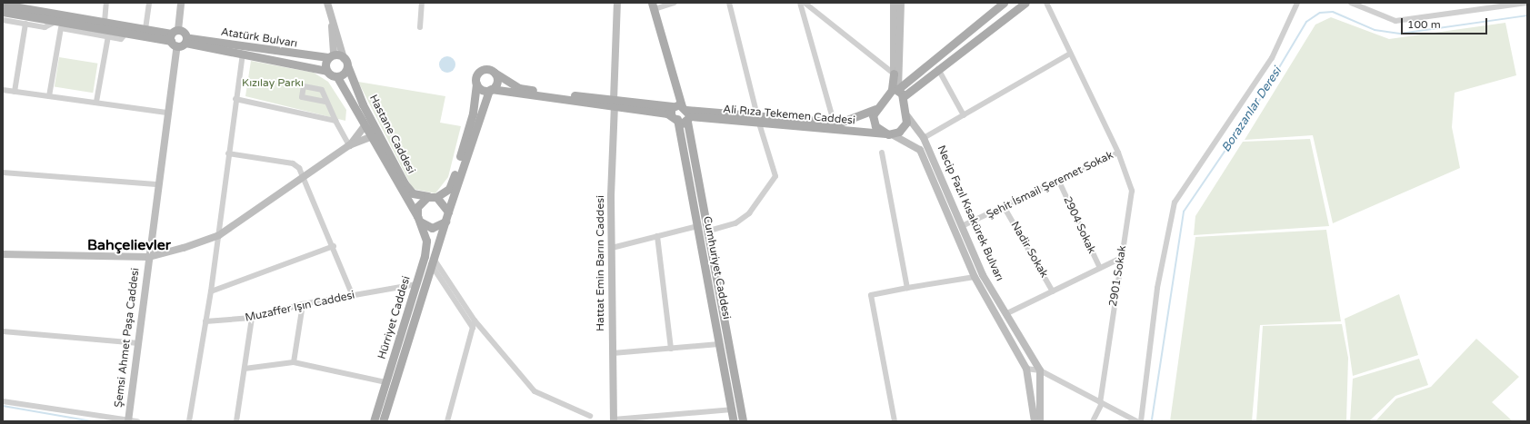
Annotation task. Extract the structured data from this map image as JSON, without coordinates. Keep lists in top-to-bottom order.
{
  "streets": {
    "main road": [
      "Atatürk Bulvarı",
      "Ali Rıza Tekemen Caddesi",
      "Hastane Caddesi",
      "Necip Fazıl Kısakürek Bulvarı",
      "Hattat Emin Barın Caddesi",
      "Cumhuriyet Caddesi",
      "Hürriyet Caddesi",
      "Şemsi Ahmet Paşa Caddesi"
    ],
    "street": [
      "Şehit İsmail Şeremet Sokak",
      "2904 Sokak",
      "Nadir Sokak",
      "2901 Sokak",
      "Muzaffer Işın Caddesi"
    ]
  },
  "crossings": [
    ["Atatürk Bulvarı", "Hastane Caddesi"],
    ["Ali Rıza Tekemen Caddesi", "Necip Fazıl Kısakürek Bulvarı"],
    ["Ali Rıza Tekemen Caddesi", "Cumhuriyet Caddesi"],
    ["Hastane Caddesi", "Hürriyet Caddesi"],
    ["Şehit İsmail Şeremet Sokak", "Necip Fazıl Kısakürek Bulvarı"],
    ["Şehit İsmail Şeremet Sokak", "2904 Sokak"],
    ["Şehit İsmail Şeremet Sokak", "Nadir Sokak"],
    ["Şehit İsmail Şeremet Sokak", "2901 Sokak"],
    ["Muzaffer Işın Caddesi", "Hürriyet Caddesi"]
  ],
  "districts": ["Bahçelievler"],
  "water": ["Borazanlar Deresi"],
  "parks": ["Kızılay Parkı"],
  "scale_bar": "100 m"
}
